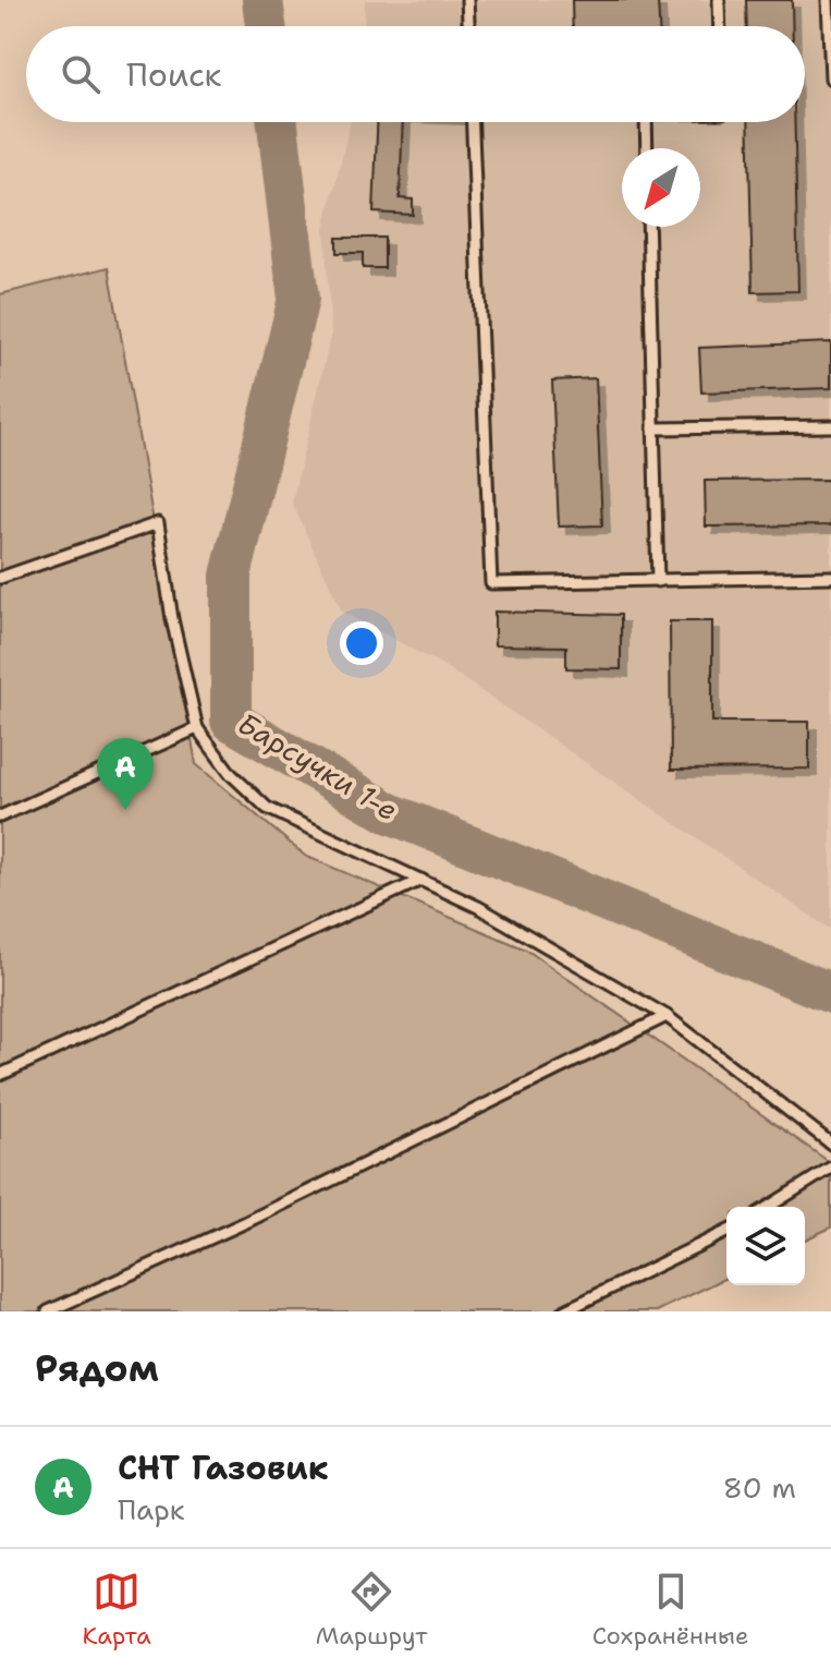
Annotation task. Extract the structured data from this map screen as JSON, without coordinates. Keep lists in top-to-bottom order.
{
  "water": ["Барсучки 1-е"],
  "north": "bottom left",
  "page": {
    "search": "Поиск",
    "pins": "A",
    "heading": "Рядом",
    "list": [
      {
        "mark": "A",
        "name": "СНТ Газовик",
        "note": "Парк",
        "value": "80 m"
      }
    ],
    "nav": ["Карта", "Маршрут", "Сохранённые"]
  }
}
